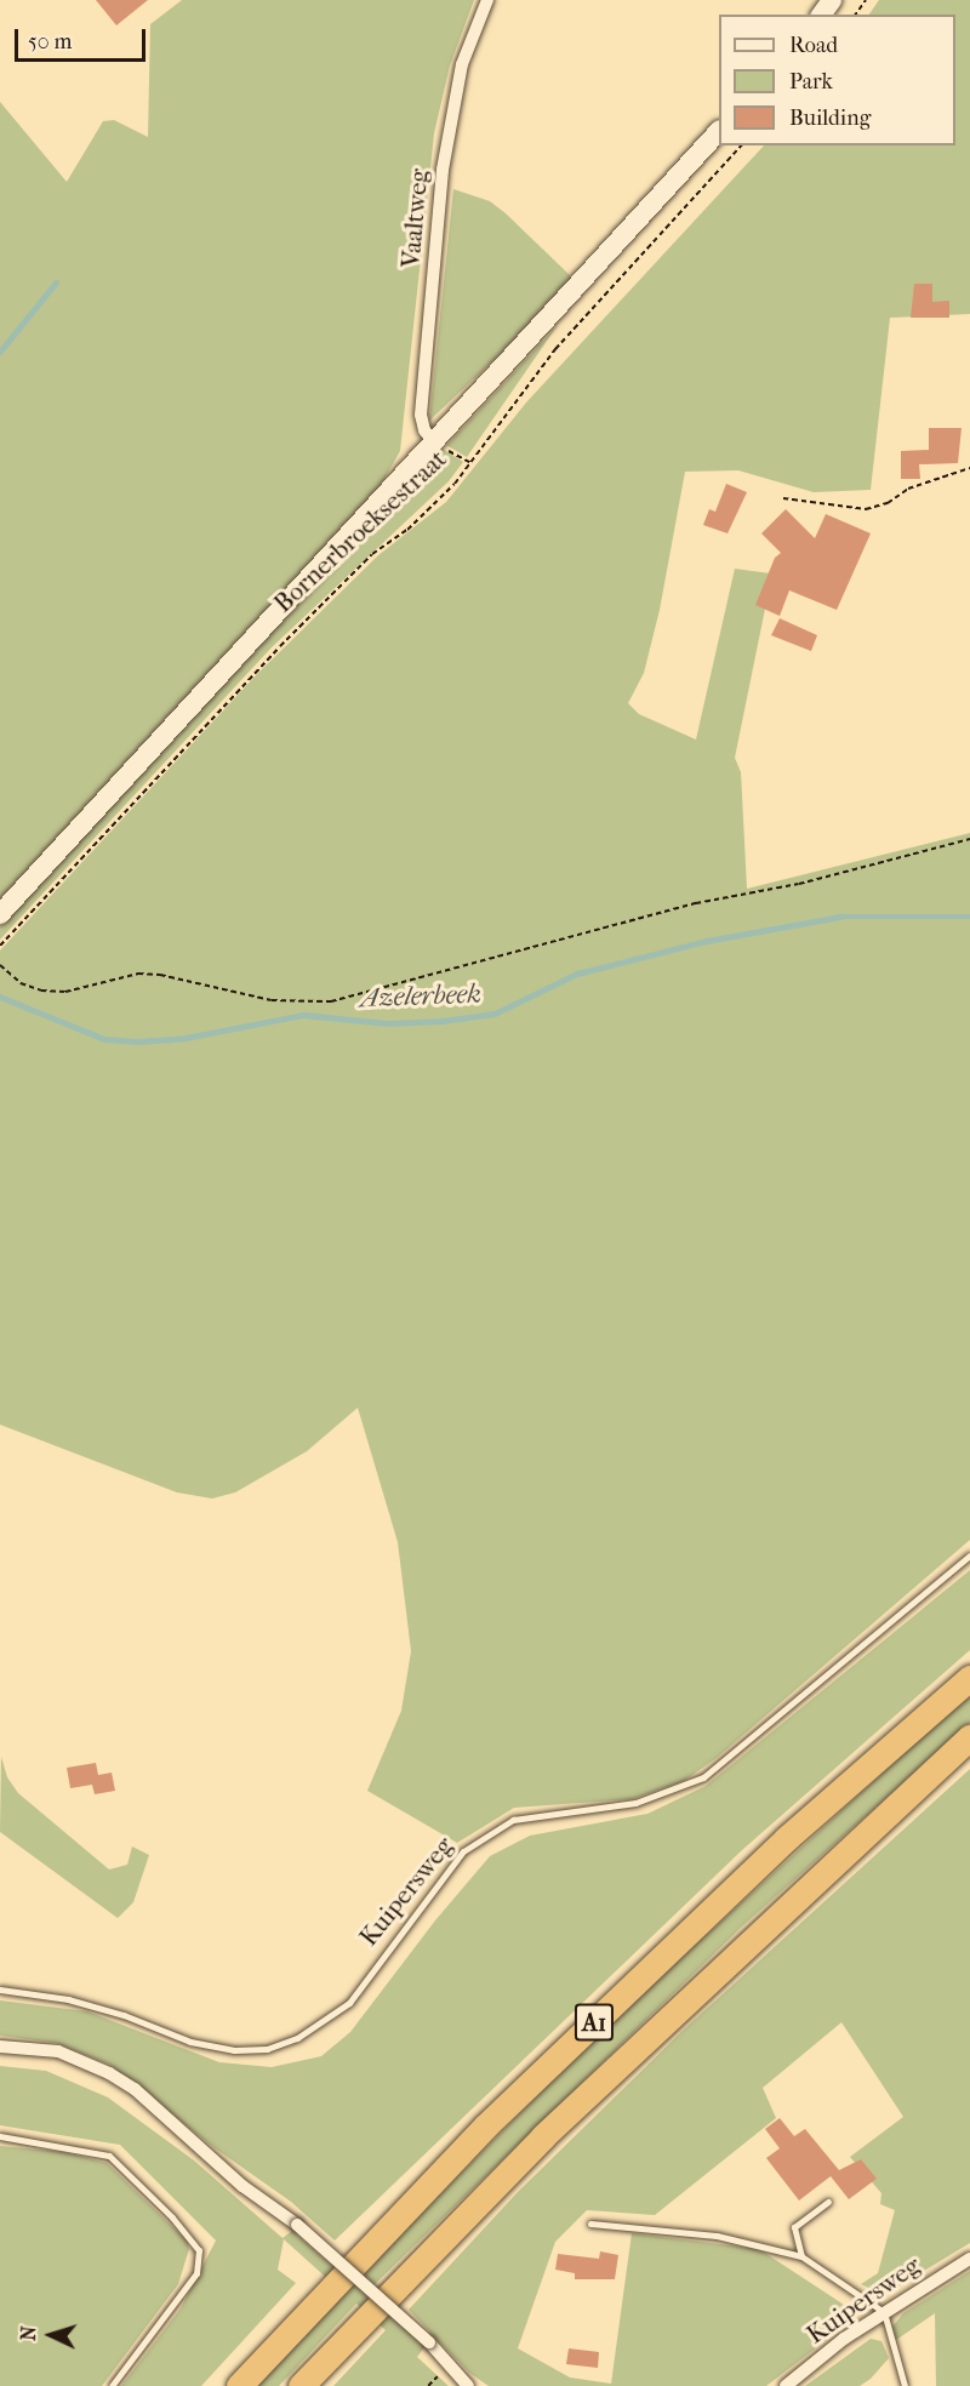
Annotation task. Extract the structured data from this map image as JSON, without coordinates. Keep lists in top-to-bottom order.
{
  "streets": {
    "highway": ["A1"],
    "main road": ["Bornerbroeksestraat"],
    "street": ["Vaaltweg", "Kuipersweg"]
  },
  "crossings": [
    ["Vaaltweg", "Bornerbroeksestraat"]
  ],
  "water": ["Azelerbeek"],
  "legend": ["Road", "Park", "Building"],
  "scale_bar": "50 m",
  "north": "left"
}
